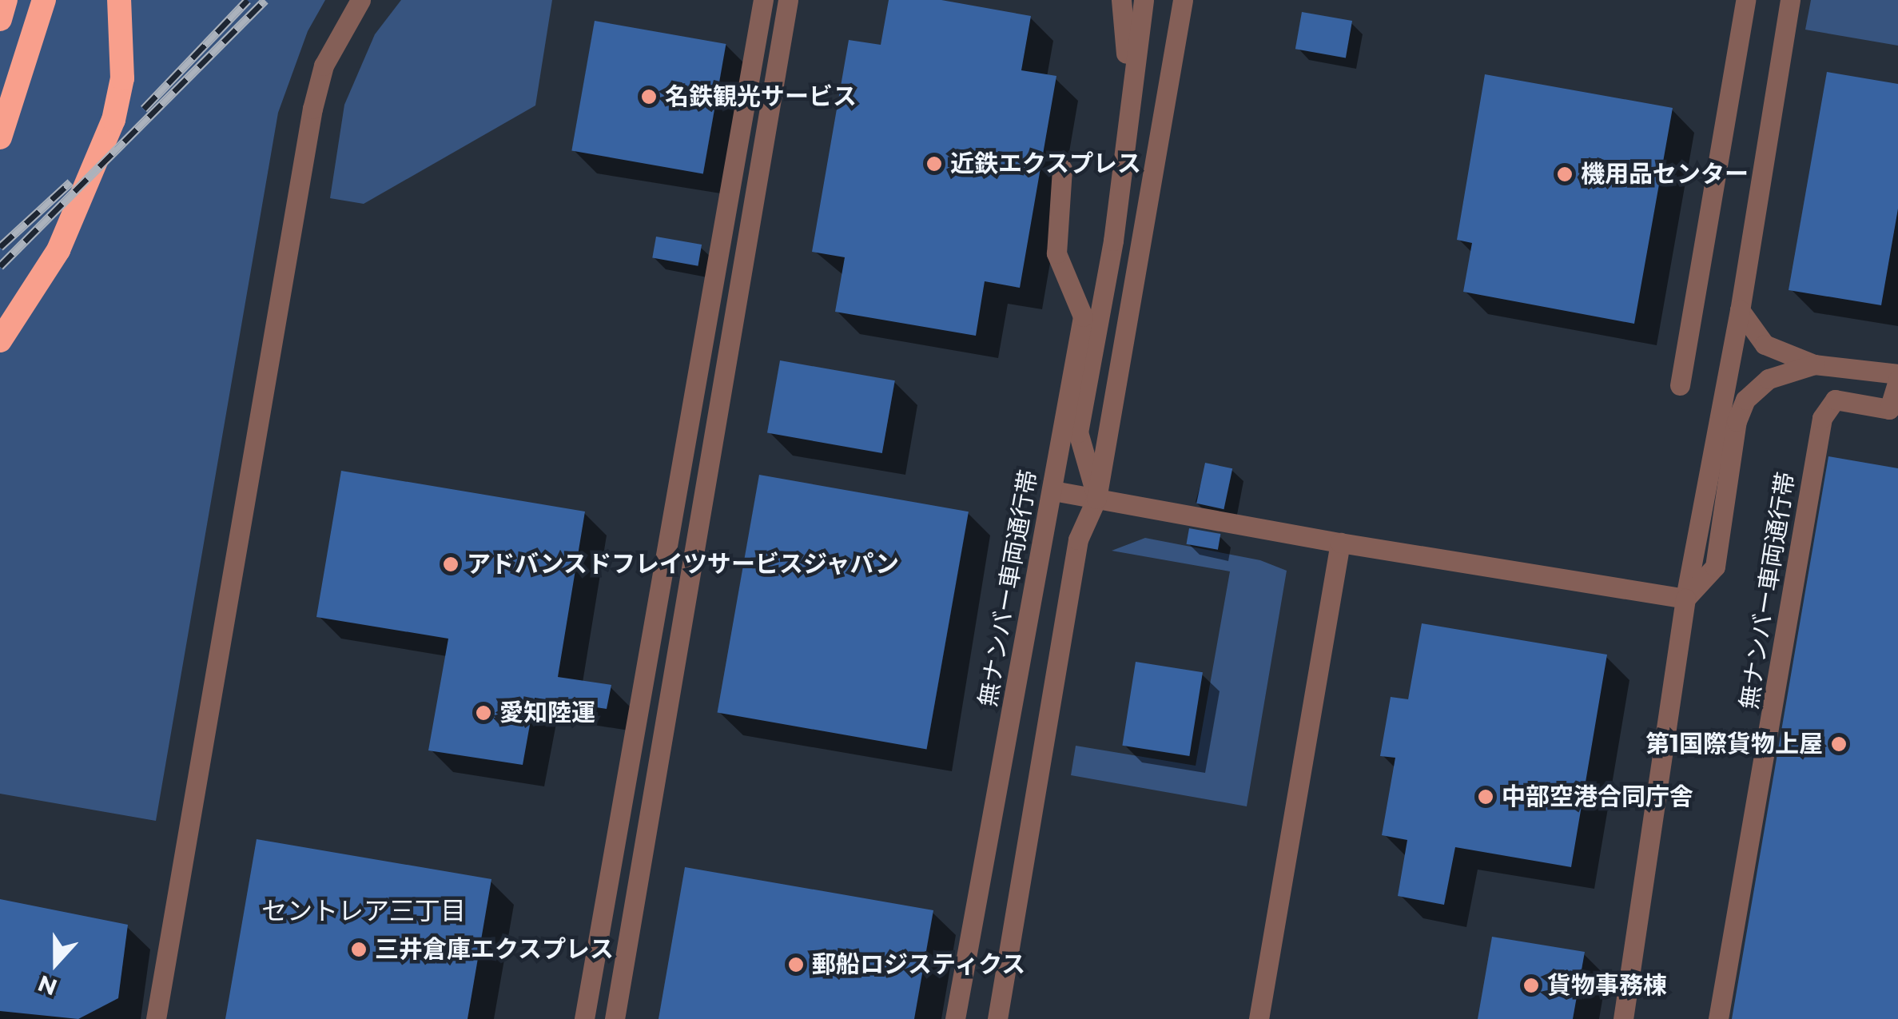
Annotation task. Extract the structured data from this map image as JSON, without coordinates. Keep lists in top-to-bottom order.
{
  "streets": {
    "lane": ["無ナンバー車両通行帯"]
  },
  "districts": ["セントレア三丁目"],
  "places": [
    "名鉄観光サービス",
    "近鉄エクスプレス",
    "機用品センター",
    "アドバンスドフレイツサービスジャパン",
    "愛知陸運",
    "第1国際貨物上屋",
    "中部空港合同庁舎",
    "三井倉庫エクスプレス",
    "郵船ロジスティクス",
    "貨物事務棟"
  ],
  "north": "bottom"
}
